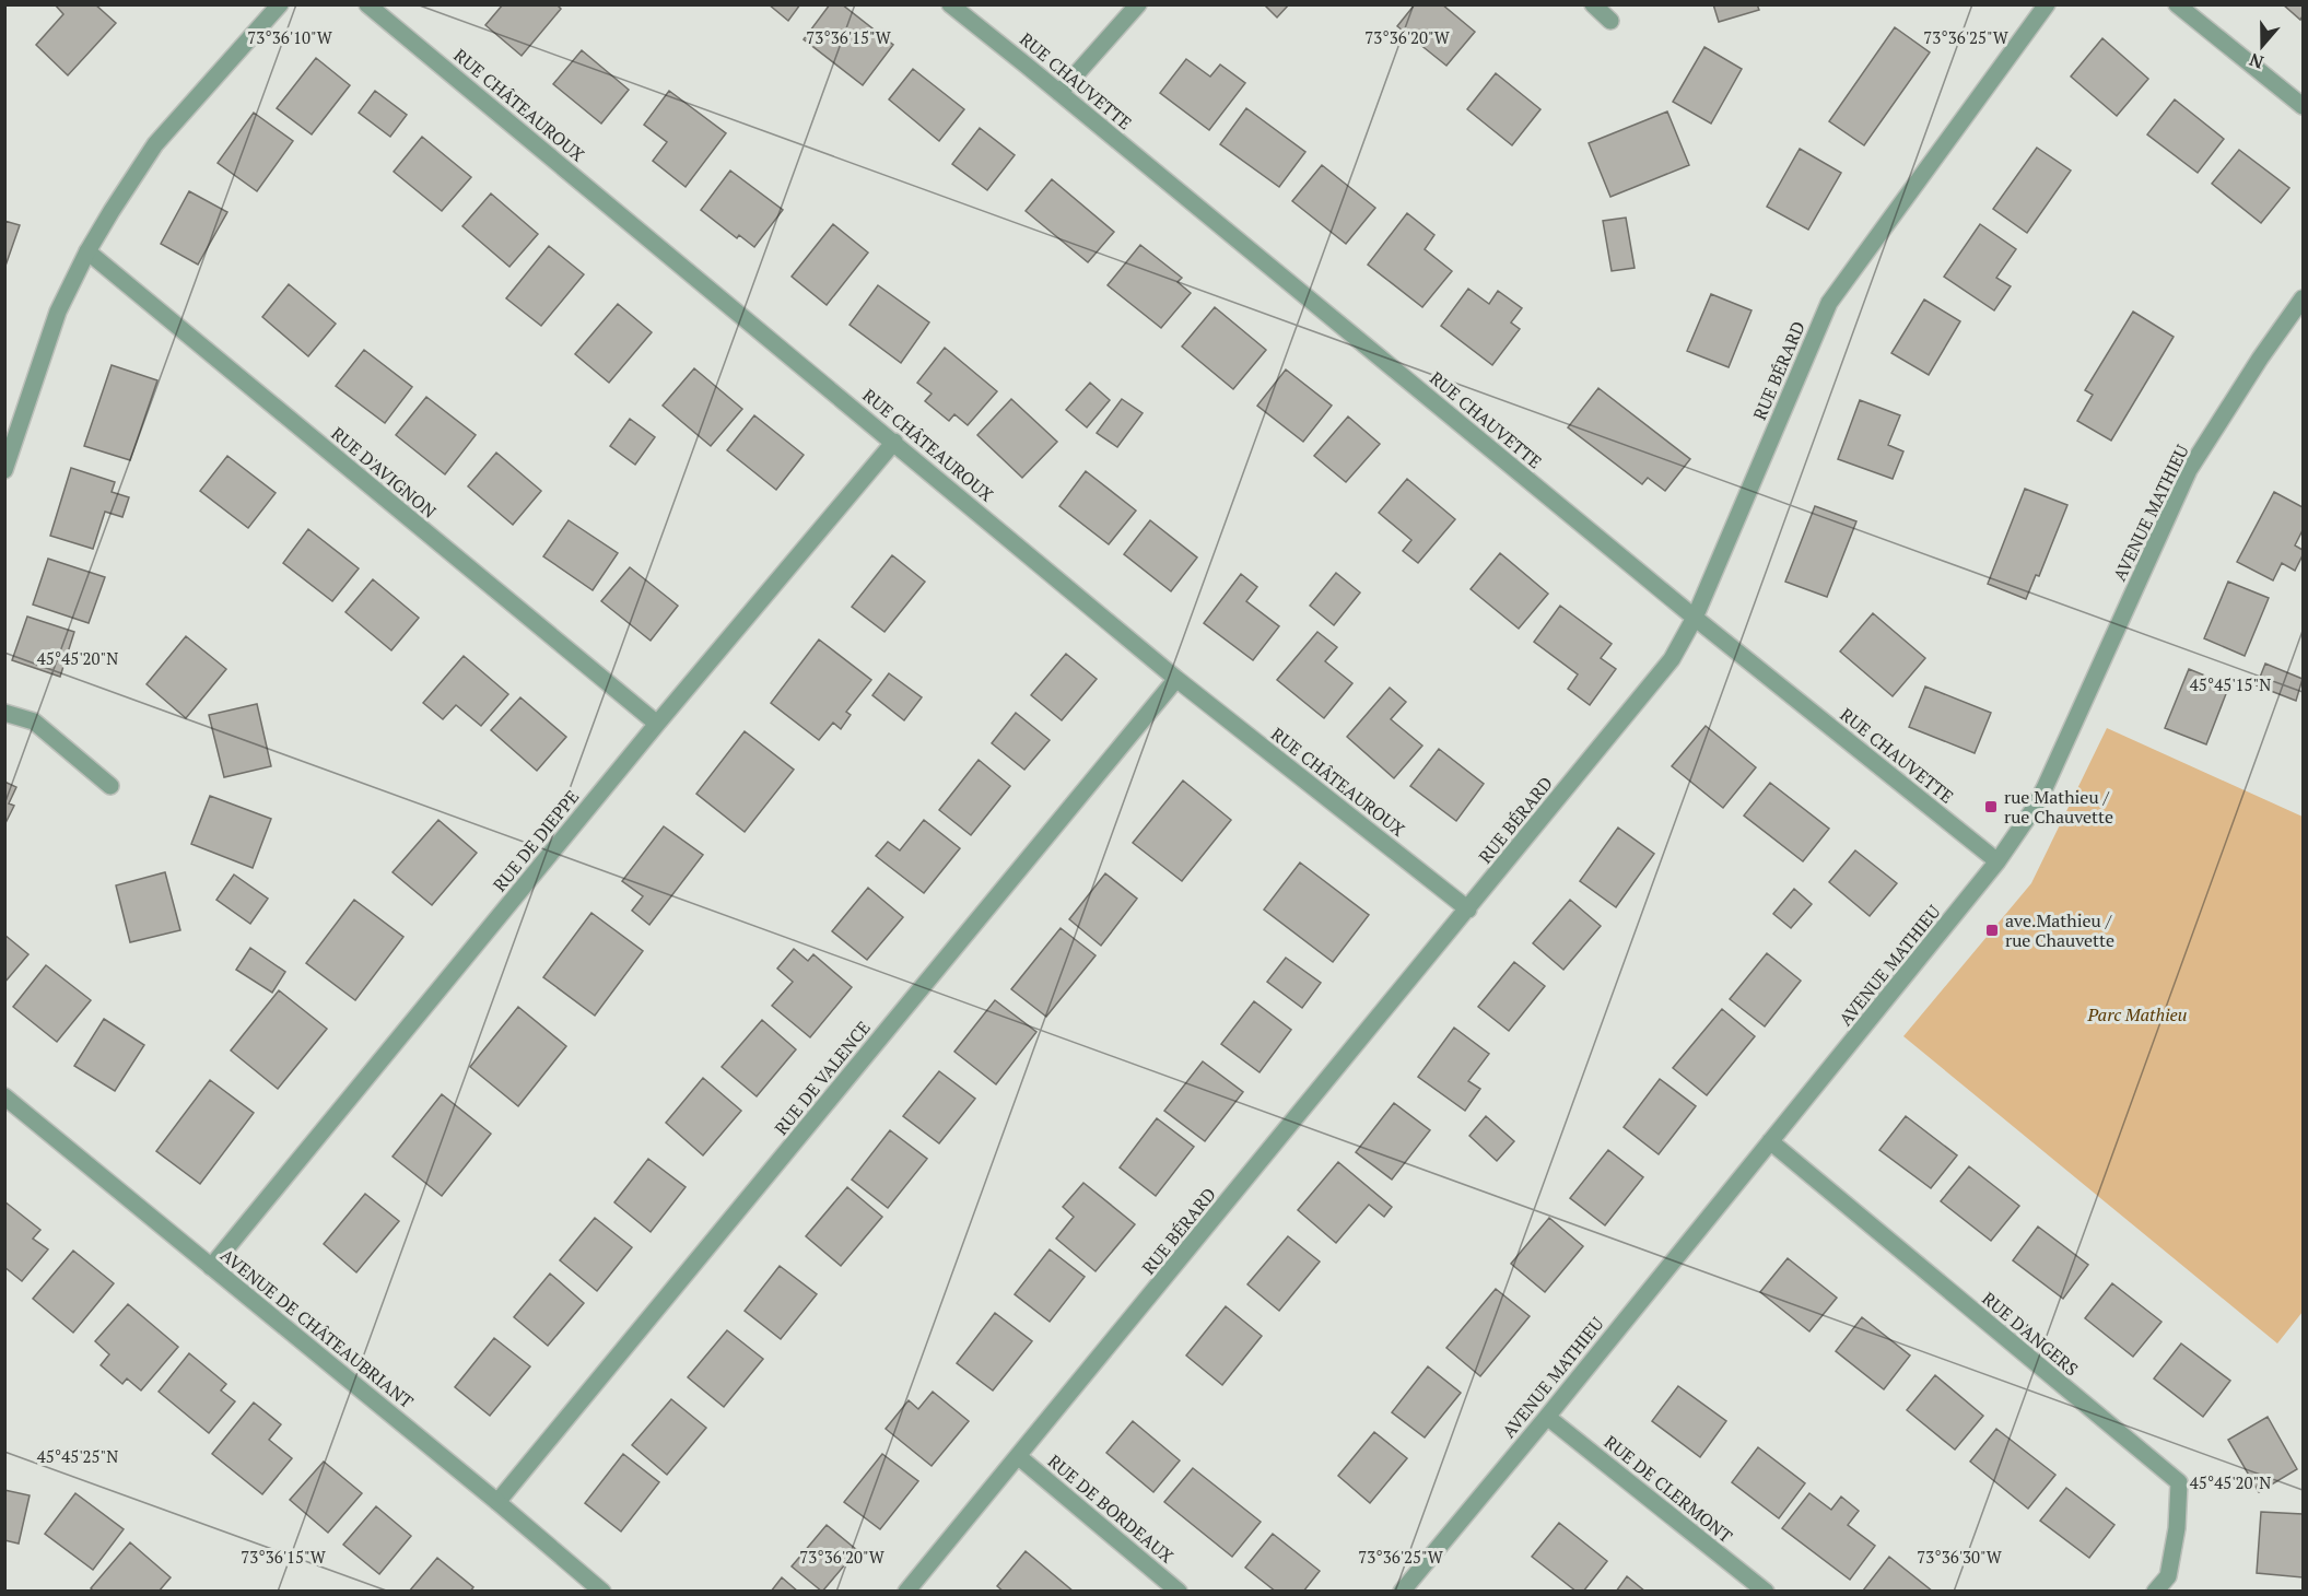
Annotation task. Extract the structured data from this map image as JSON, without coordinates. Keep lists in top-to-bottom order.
{
  "streets": {
    "street": [
      "RUE CHAUVETTE",
      "RUE CHÂTEAUROUX",
      "RUE BÉRARD",
      "RUE D'AVIGNON",
      "AVENUE MATHIEU",
      "RUE DE DIEPPE",
      "RUE DE VALENCE",
      "AVENUE DE CHÂTEAUBRIANT",
      "RUE D'ANGERS",
      "RUE DE CLERMONT",
      "RUE DE BORDEAUX"
    ]
  },
  "crossings": [
    ["RUE CHAUVETTE", "RUE BÉRARD"],
    ["RUE CHAUVETTE", "AVENUE MATHIEU"],
    ["RUE CHÂTEAUROUX", "RUE BÉRARD"],
    ["RUE CHÂTEAUROUX", "RUE DE DIEPPE"],
    ["RUE CHÂTEAUROUX", "RUE DE VALENCE"],
    ["RUE BÉRARD", "RUE DE BORDEAUX"],
    ["RUE D'AVIGNON", "RUE DE DIEPPE"],
    ["AVENUE MATHIEU", "RUE D'ANGERS"],
    ["AVENUE MATHIEU", "RUE DE CLERMONT"],
    ["RUE DE DIEPPE", "AVENUE DE CHÂTEAUBRIANT"],
    ["RUE DE VALENCE", "AVENUE DE CHÂTEAUBRIANT"]
  ],
  "parks": ["Parc Mathieu"],
  "places": {
    "transit": ["rue Mathieu / rue Chauvette", "ave.Mathieu / rue Chauvette"]
  },
  "north": "bottom",
  "coordinates": [
    "73°36'10\"W",
    "73°36'15\"W",
    "73°36'20\"W",
    "73°36'25\"W",
    "45°45'20\"N",
    "45°45'15\"N",
    "45°45'25\"N",
    "73°36'30\"W"
  ]
}
